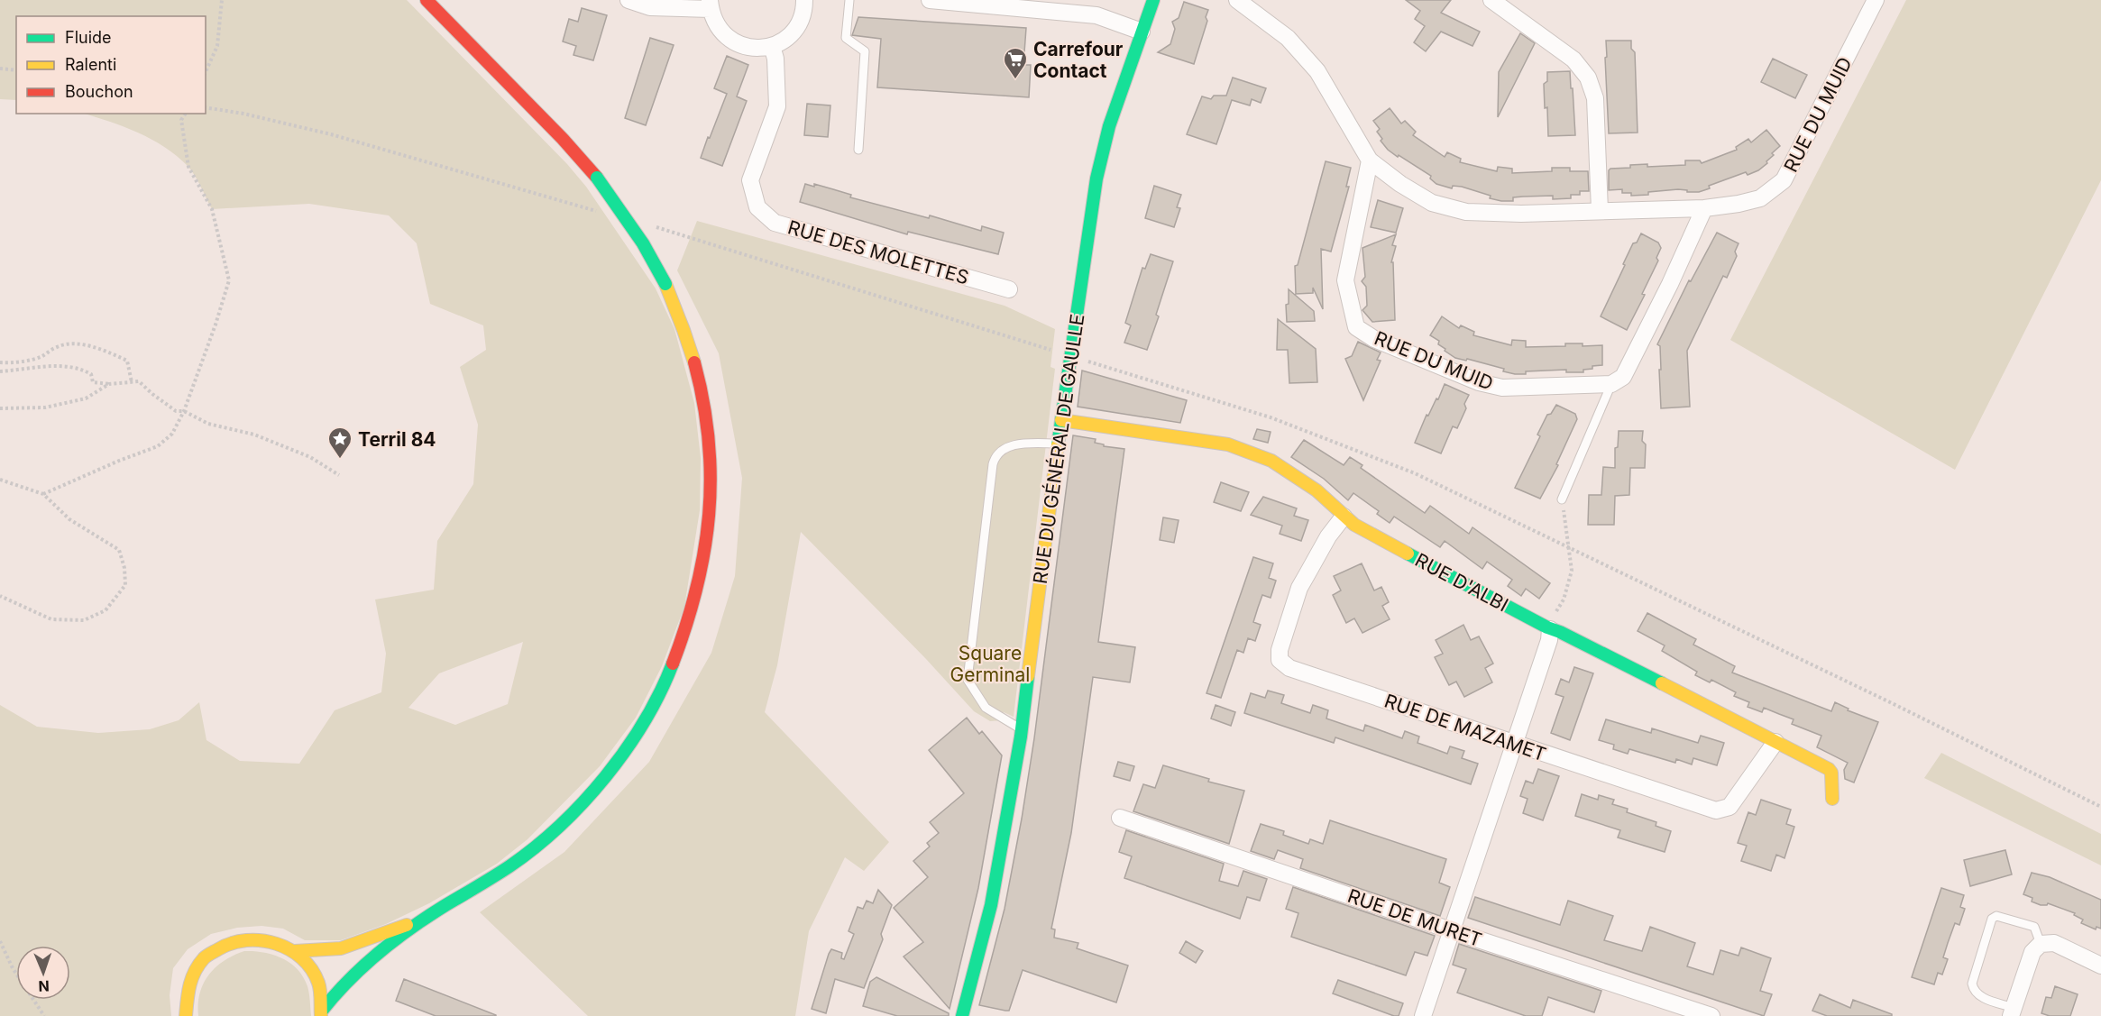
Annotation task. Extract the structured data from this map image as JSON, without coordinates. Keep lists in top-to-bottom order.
{
  "streets": {
    "street": [
      "RUE DU MUID",
      "RUE DES MOLETTES",
      "RUE DU GÉNÉRAL DE GAULLE",
      "RUE D'ALBI",
      "RUE DE MAZAMET",
      "RUE DE MURET"
    ]
  },
  "crossings": [
    ["RUE DU GÉNÉRAL DE GAULLE", "RUE D'ALBI"],
    ["RUE D'ALBI", "RUE DE MAZAMET"]
  ],
  "parks": ["Square Germinal"],
  "places": {
    "supermarket": ["Carrefour Contact"],
    "place": ["Terril 84"]
  },
  "legend": ["Fluide", "Ralenti", "Bouchon"],
  "north": "bottom"
}
